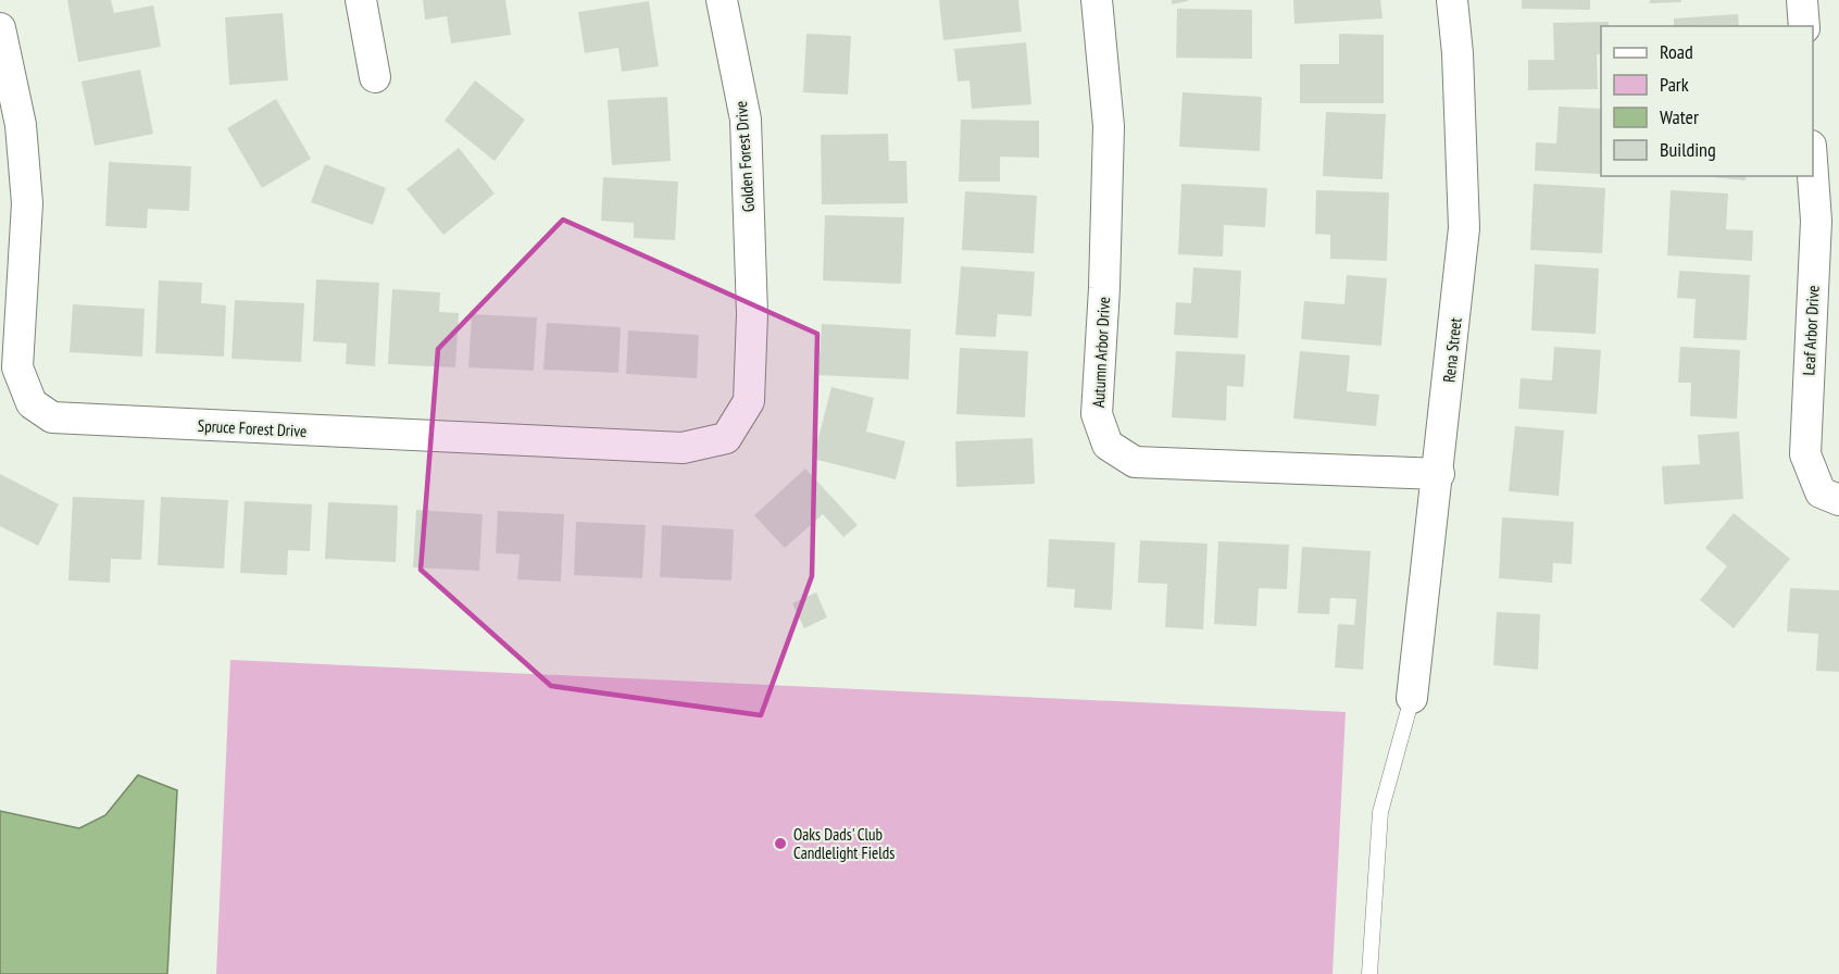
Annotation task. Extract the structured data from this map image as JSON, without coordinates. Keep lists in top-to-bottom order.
{
  "streets": {
    "street": [
      "Golden Forest Drive",
      "Leaf Arbor Drive",
      "Rena Street",
      "Autumn Arbor Drive",
      "Spruce Forest Drive"
    ]
  },
  "crossings": [
    ["Golden Forest Drive", "Spruce Forest Drive"],
    ["Rena Street", "Autumn Arbor Drive"]
  ],
  "places": ["Oaks Dads' Club Candlelight Fields"],
  "legend": [
    "Road",
    "Park",
    "Water",
    "Building"
  ]
}
